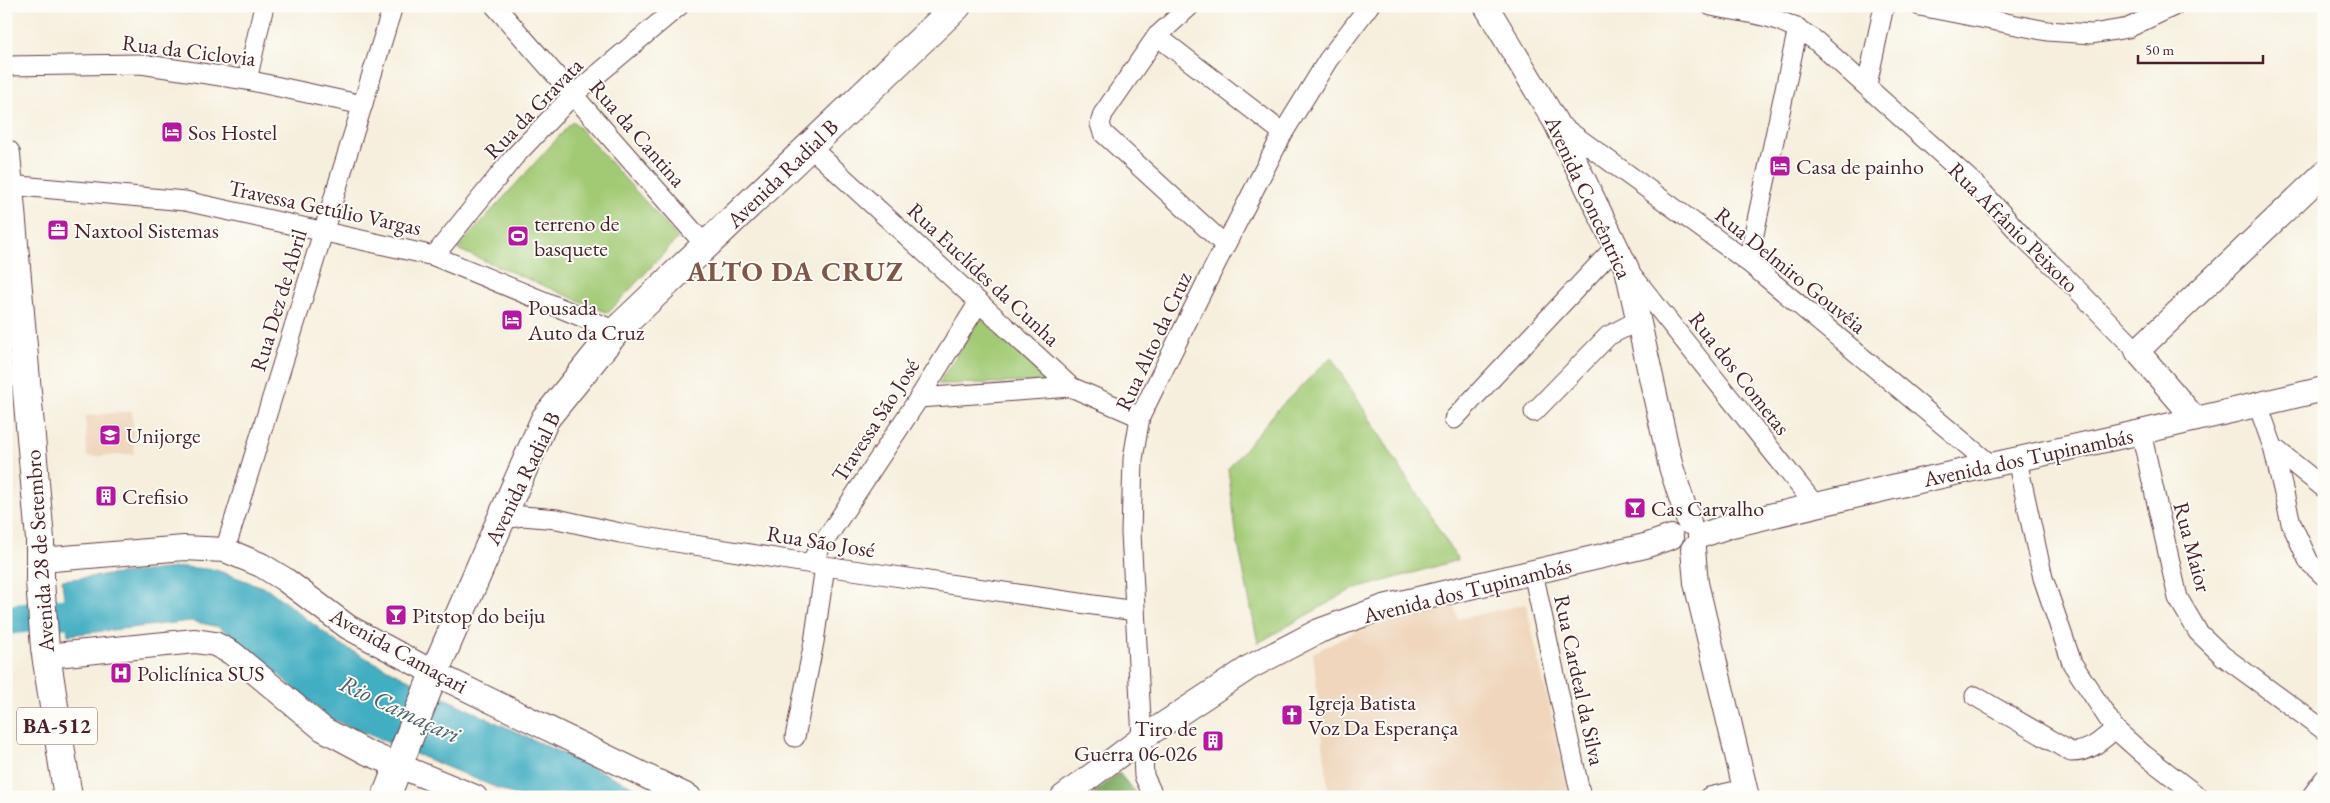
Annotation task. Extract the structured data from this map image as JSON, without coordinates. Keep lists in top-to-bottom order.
{
  "streets": {
    "main road": ["Avenida Radial B", "Avenida 28 de Setembro", "BA-512"],
    "street": [
      "Rua da Ciclovia",
      "Rua da Gravata",
      "Rua da Cantina",
      "Avenida Concêntrica",
      "Travessa Getúlio Vargas",
      "Rua Afrânio Peixoto",
      "Rua Delmiro Gouvêia",
      "Rua Euclídes da Cunha",
      "Rua Dez de Abril",
      "Rua Alto da Cruz",
      "Rua dos Cometas",
      "Travessa São José",
      "Avenida dos Tupinambás",
      "Rua São José",
      "Rua Maior",
      "Avenida Camaçari",
      "Rua Cardeal da Silva"
    ]
  },
  "crossings": [
    ["Rua da Ciclovia", "Rua Dez de Abril"],
    ["Rua da Gravata", "Rua da Cantina"],
    ["Rua da Gravata", "Travessa Getúlio Vargas"],
    ["Rua da Cantina", "Avenida Radial B"],
    ["Avenida Radial B", "Travessa Getúlio Vargas"],
    ["Avenida Radial B", "Rua Euclídes da Cunha"],
    ["Avenida Radial B", "Rua São José"],
    ["Avenida Radial B", "Avenida Camaçari"],
    ["Avenida Concêntrica", "Rua Delmiro Gouvêia"],
    ["Avenida Concêntrica", "Rua dos Cometas"],
    ["Avenida Concêntrica", "Avenida dos Tupinambás"],
    ["Travessa Getúlio Vargas", "Rua Dez de Abril"],
    ["Travessa Getúlio Vargas", "Avenida 28 de Setembro"],
    ["Rua Afrânio Peixoto", "Avenida dos Tupinambás"],
    ["Rua Delmiro Gouvêia", "Avenida dos Tupinambás"],
    ["Rua Euclídes da Cunha", "Rua Alto da Cruz"],
    ["Rua Euclídes da Cunha", "Travessa São José"],
    ["Rua Dez de Abril", "Avenida Camaçari"],
    ["Rua Alto da Cruz", "Avenida dos Tupinambás"],
    ["Rua Alto da Cruz", "Rua São José"],
    ["Rua dos Cometas", "Avenida dos Tupinambás"],
    ["Travessa São José", "Rua São José"],
    ["Avenida dos Tupinambás", "Rua Maior"],
    ["Avenida dos Tupinambás", "Rua Cardeal da Silva"],
    ["Avenida 28 de Setembro", "Avenida Camaçari"]
  ],
  "districts": ["ALTO DA CRUZ"],
  "water": ["Rio Camaçari"],
  "places": {
    "hotel": ["Sos Hostel", "Casa de painho", "Pousada Auto da Cruz"],
    "office": ["Naxtool Sistemas"],
    "sports": ["terreno de basquete"],
    "school or university": ["Unijorge"],
    "building": ["Crefisio", "Tiro de Guerra 06-026"],
    "bar": ["Cas Carvalho", "Pitstop do beiju"],
    "hospital": ["Policlínica SUS"],
    "church": ["Igreja Batista Voz Da Esperança"]
  },
  "scale_bar": "50 m"
}
